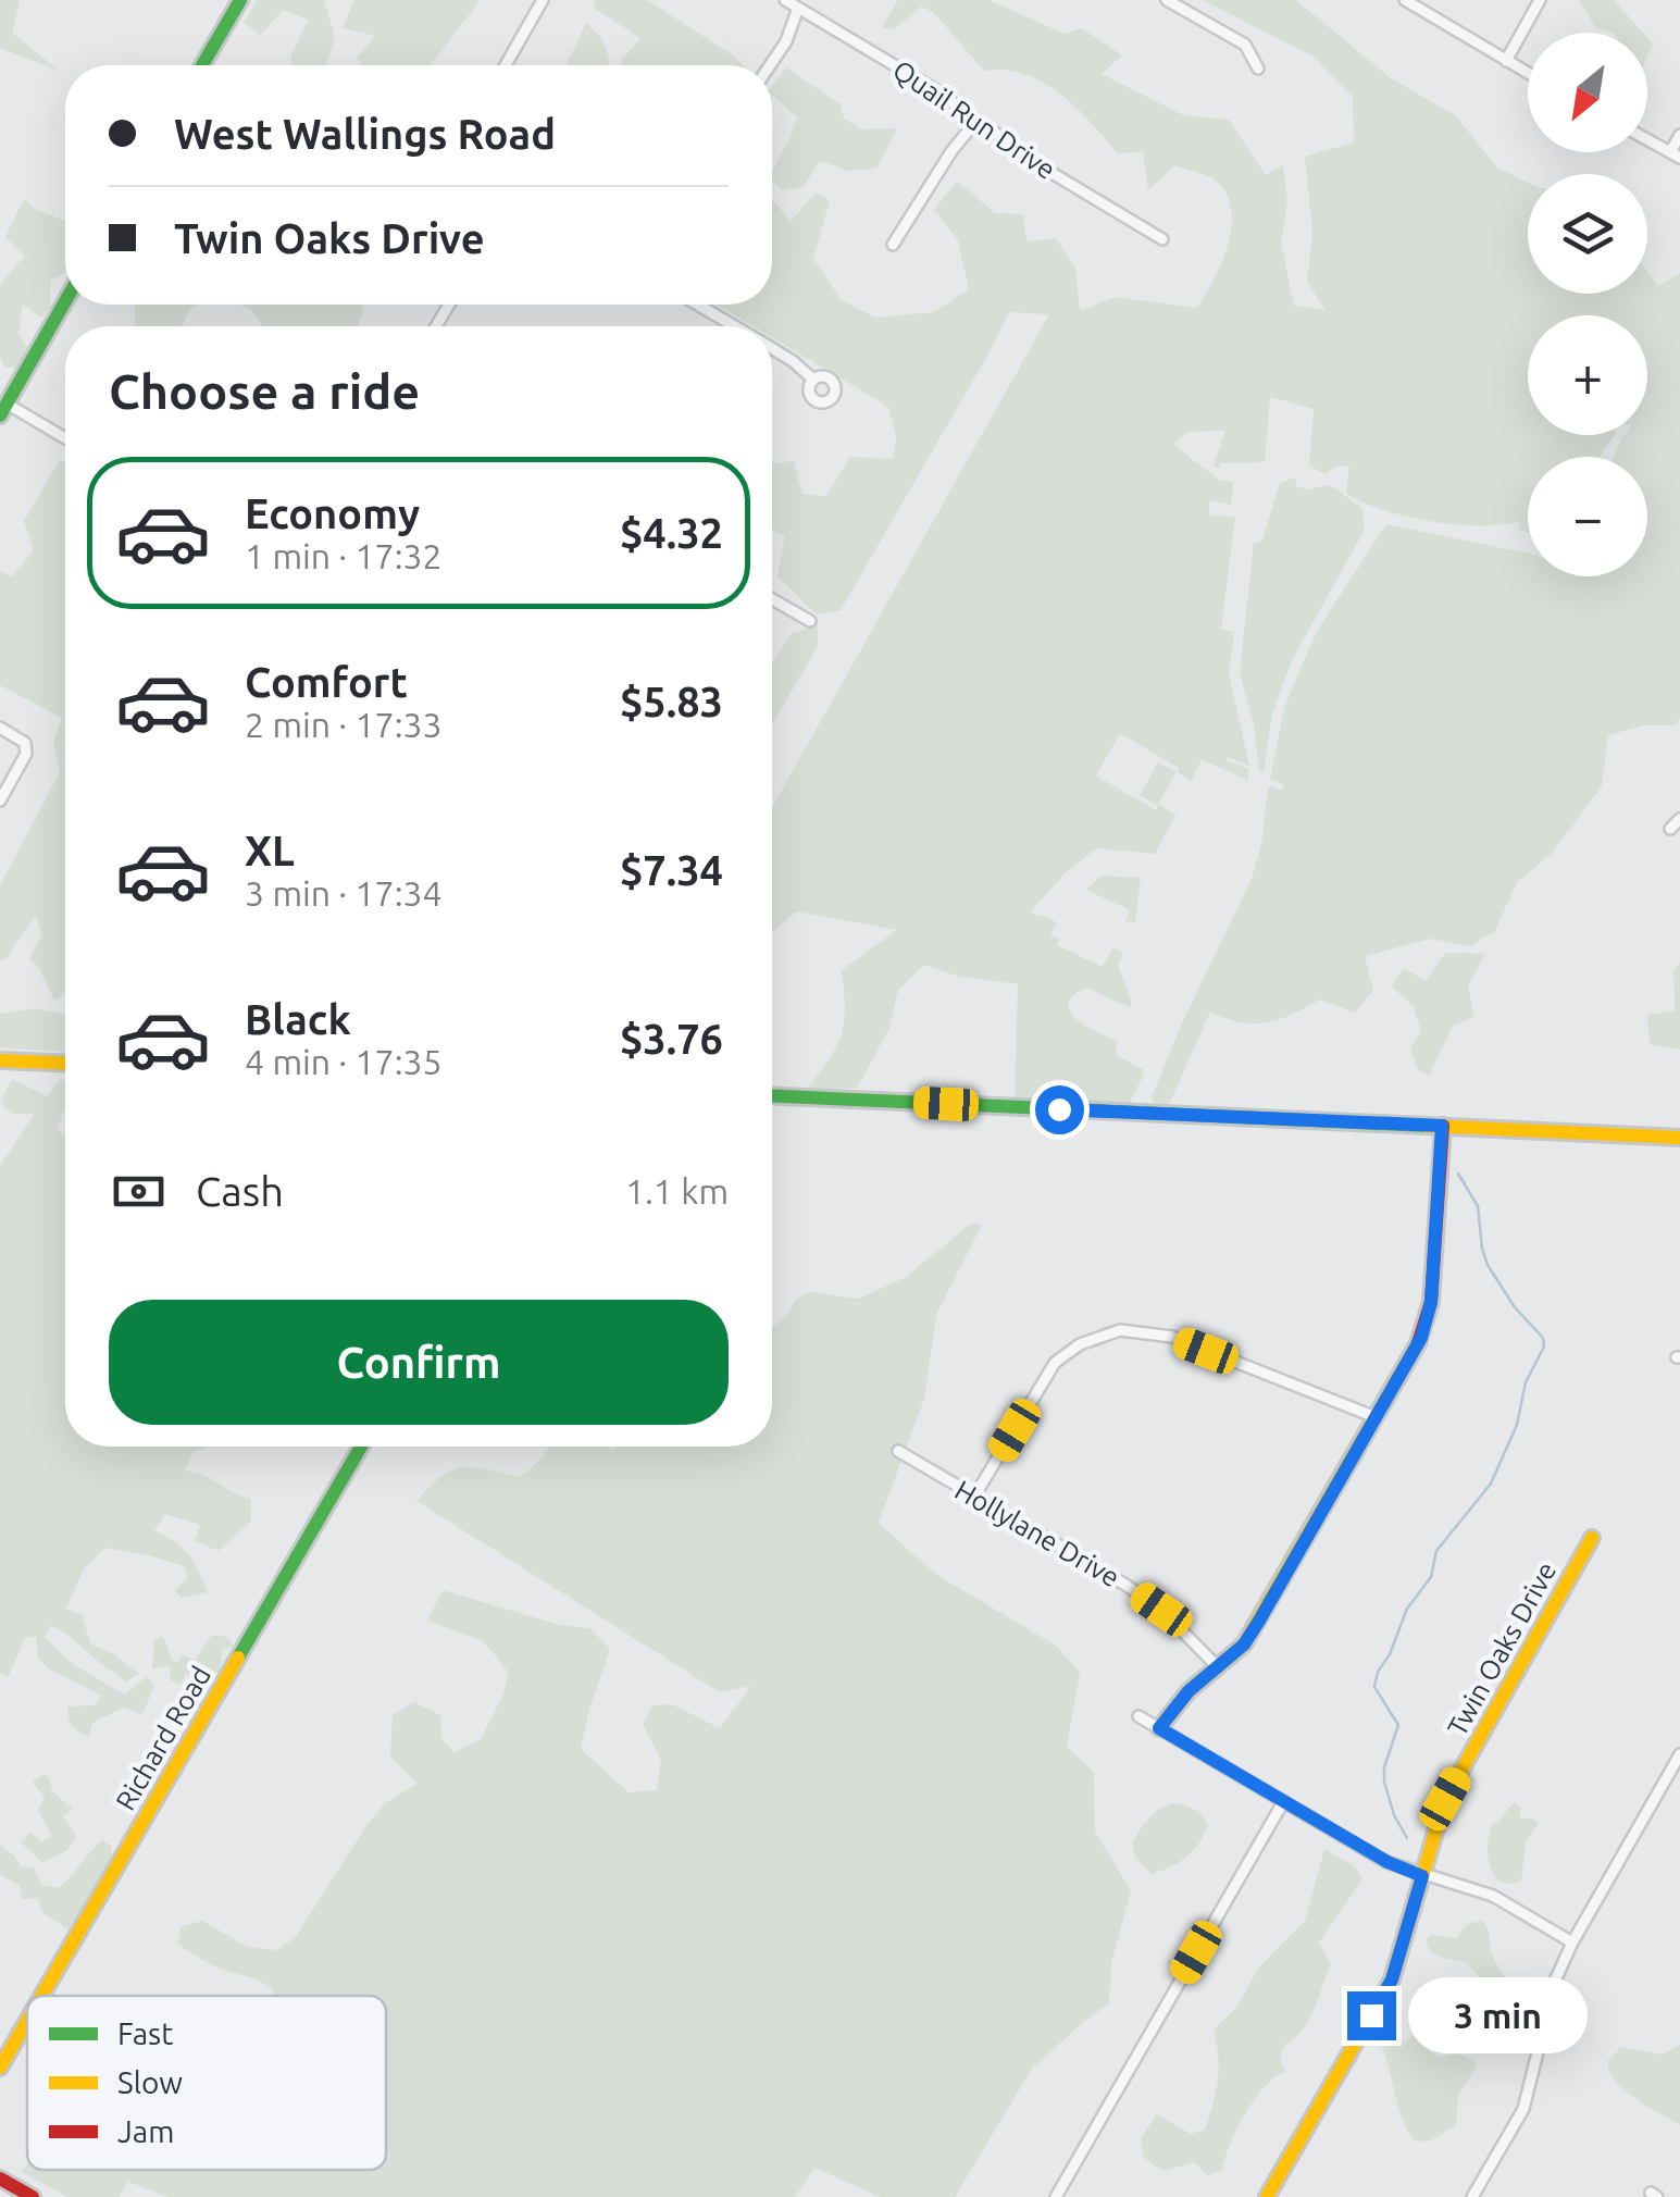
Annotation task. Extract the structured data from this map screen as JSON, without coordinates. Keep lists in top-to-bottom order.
{
  "streets": {
    "street": [
      "Quail Run Drive",
      "Hollylane Drive",
      "Twin Oaks Drive",
      "Richard Road"
    ]
  },
  "legend": ["Fast", "Slow", "Jam"],
  "north": "bottom left",
  "page": {
    "map_buttons": ["+", "−"],
    "banner": ["West Wallings Road", "Twin Oaks Drive"],
    "heading": "Choose a ride",
    "list": [
      {
        "name": "Economy",
        "note": "1 min · 17:32",
        "value": "$4.32"
      },
      {
        "name": "Comfort",
        "note": "2 min · 17:33",
        "value": "$5.83"
      },
      {
        "name": "XL",
        "note": "3 min · 17:34",
        "value": "$7.34"
      },
      {
        "name": "Black",
        "note": "4 min · 17:35",
        "value": "$3.76"
      }
    ],
    "pay": ["Cash", "1.1 km"],
    "buttons": "Confirm",
    "bubble": "3 min"
  }
}
